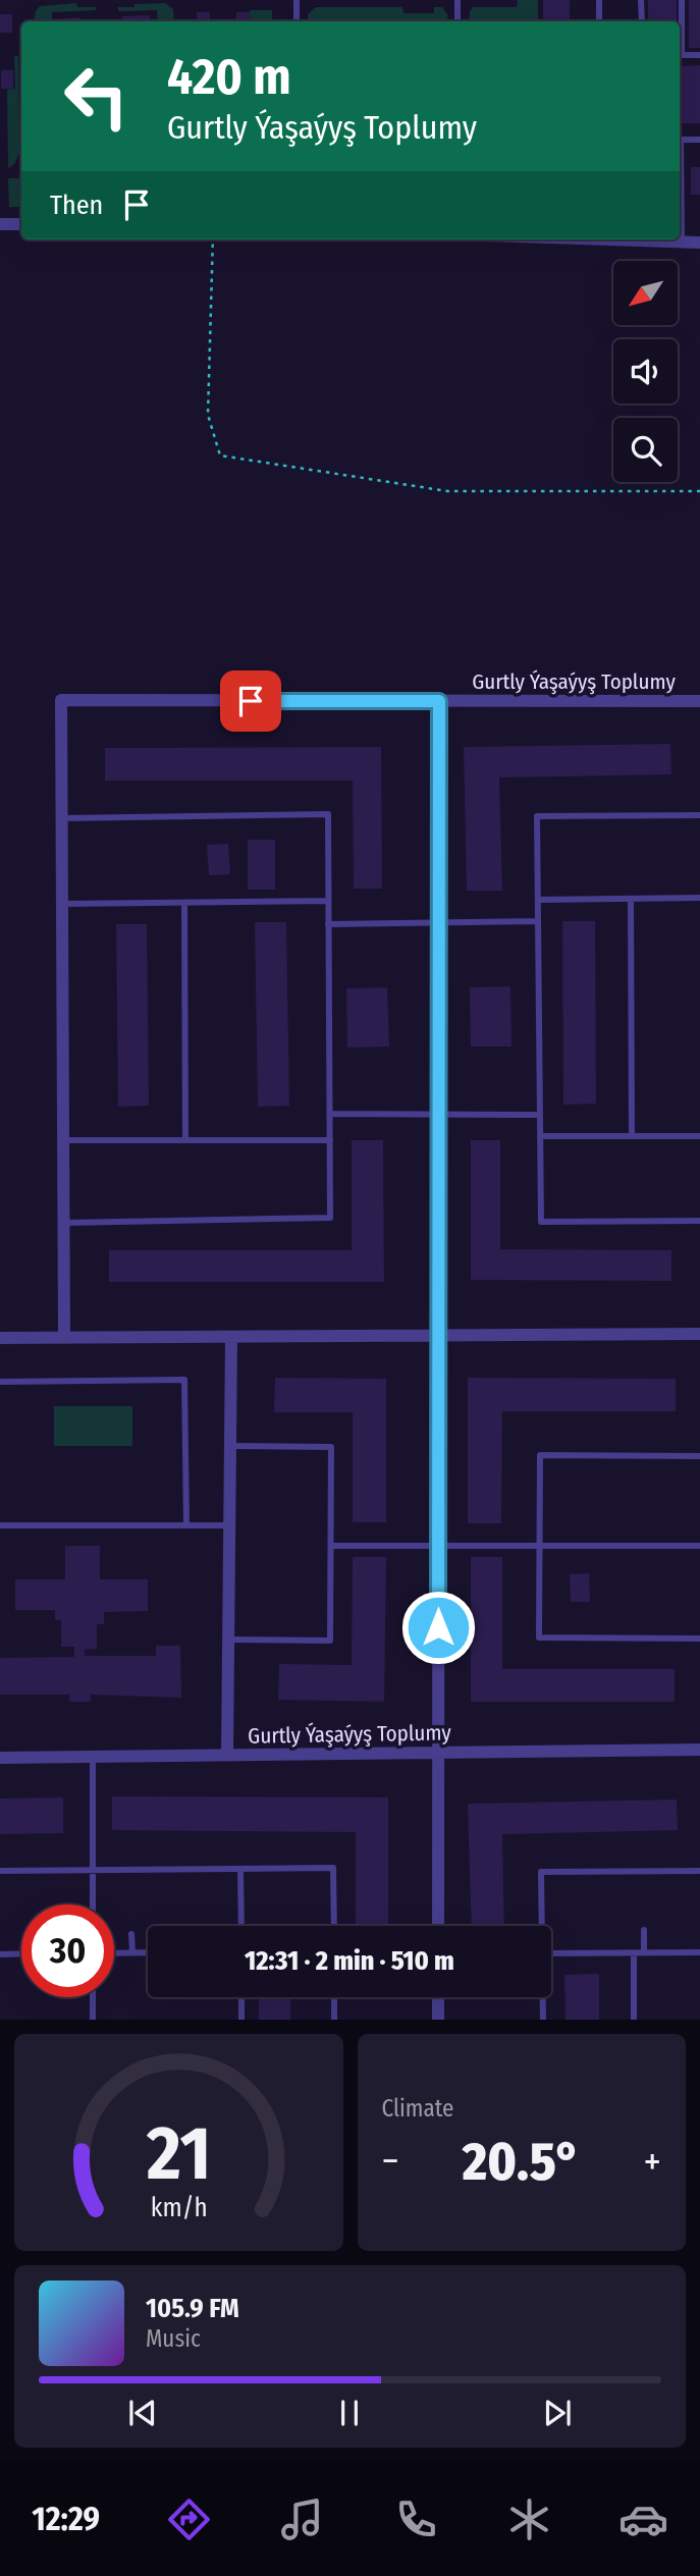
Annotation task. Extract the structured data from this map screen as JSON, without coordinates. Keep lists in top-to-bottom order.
{
  "streets": {
    "street": ["Gurtly Ýaşaýyş Toplumy"]
  },
  "north": "bottom left",
  "page": {
    "turn": ["420 m", "Gurtly Ýaşaýyş Toplumy"],
    "then": "Then",
    "limit": "30",
    "trip": "12:31 · 2 min · 510 m",
    "tile": "Climate",
    "heat": ["−", "20.5°", "+"],
    "song": ["105.9 FM", "Music"],
    "tabs": "12:29",
    "gauge": ["21", "km/h"]
  }
}
